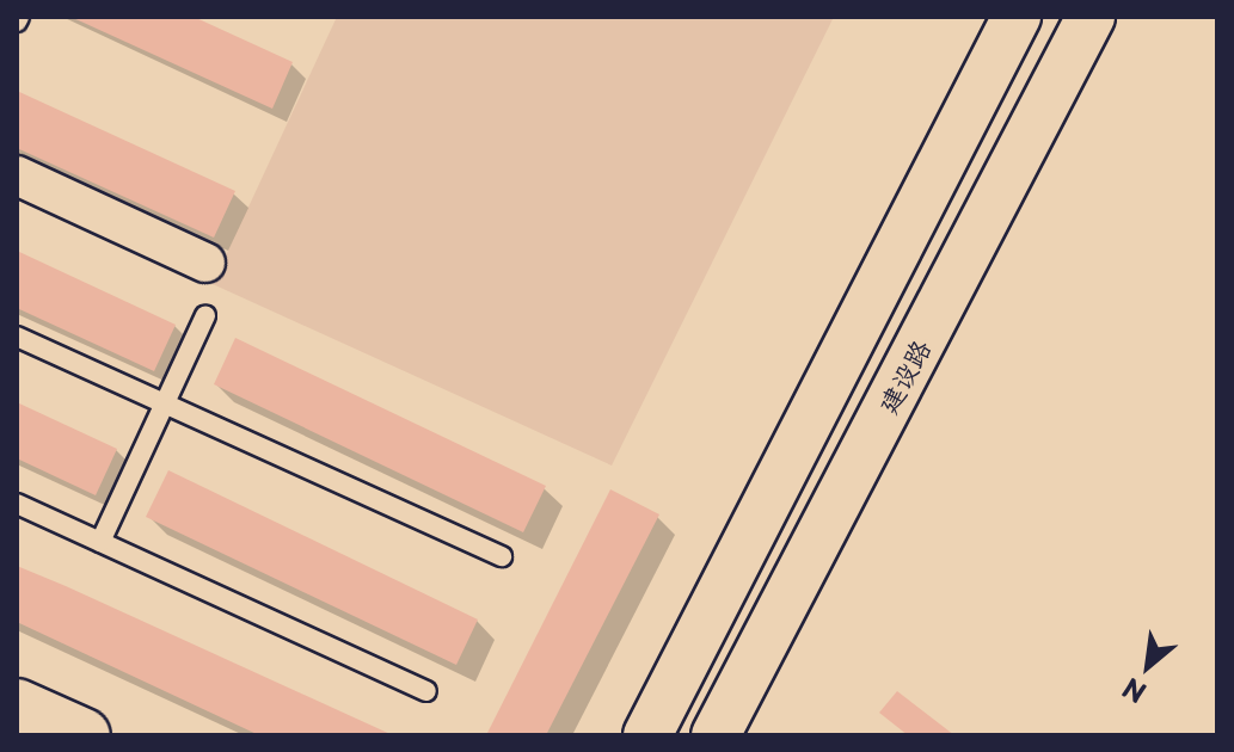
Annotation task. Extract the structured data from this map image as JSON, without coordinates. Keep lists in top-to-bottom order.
{
  "streets": {
    "street": ["建设路"]
  },
  "north": "bottom left"
}
